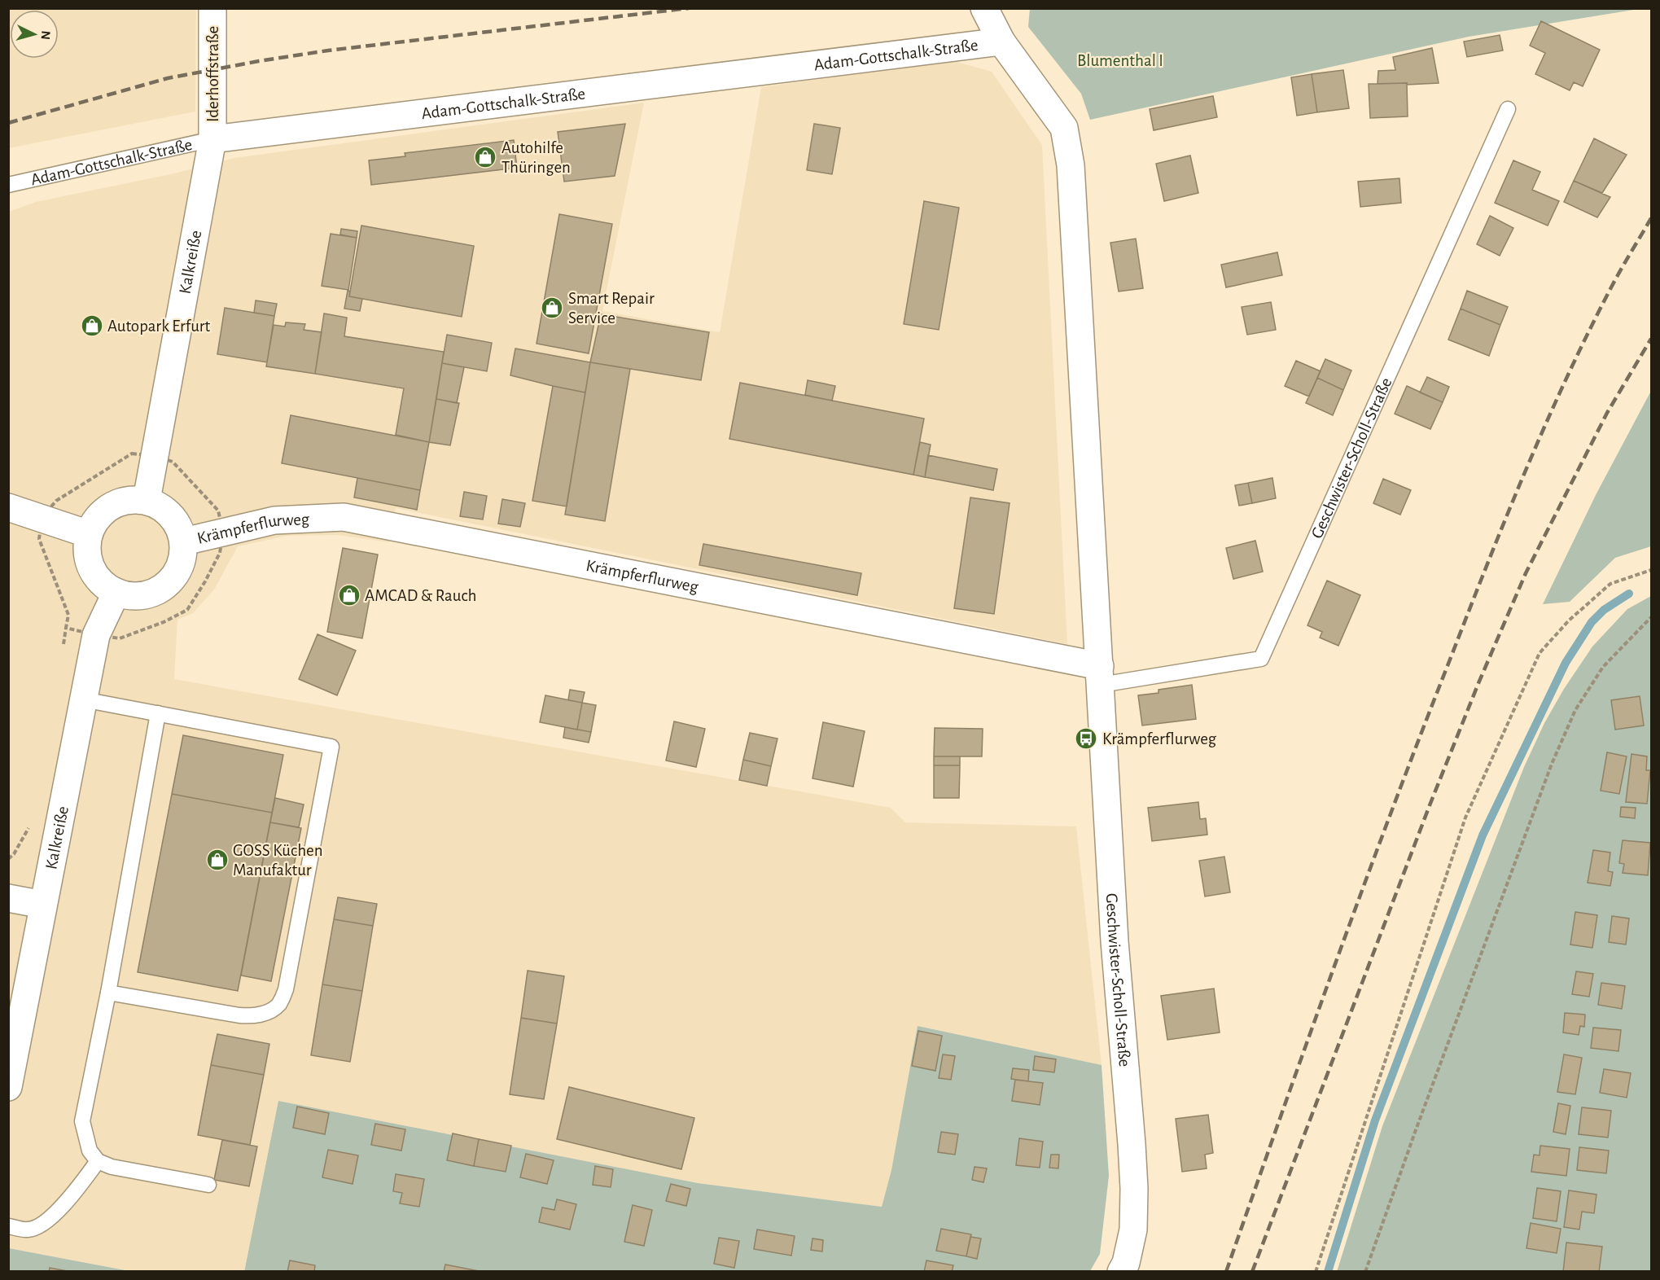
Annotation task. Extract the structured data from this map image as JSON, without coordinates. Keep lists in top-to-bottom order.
{
  "streets": {
    "street": [
      "Adam-Gottschalk-Straße",
      "Iderhoffstraße",
      "Kalkreiße",
      "Geschwister-Scholl-Straße",
      "Krämpferflurweg"
    ]
  },
  "crossings": [
    ["Adam-Gottschalk-Straße", "Iderhoffstraße"],
    ["Adam-Gottschalk-Straße", "Kalkreiße"],
    ["Adam-Gottschalk-Straße", "Geschwister-Scholl-Straße"],
    ["Iderhoffstraße", "Kalkreiße"],
    ["Kalkreiße", "Krämpferflurweg"],
    ["Geschwister-Scholl-Straße", "Krämpferflurweg"]
  ],
  "parks": ["Blumenthal I"],
  "places": {
    "shop": [
      "Autohilfe Thüringen",
      "Smart Repair Service",
      "Autopark Erfurt",
      "AMCAD & Rauch",
      "GOSS Küchen Manufaktur"
    ],
    "bus stop": ["Krämpferflurweg"]
  },
  "north": "right"
}
